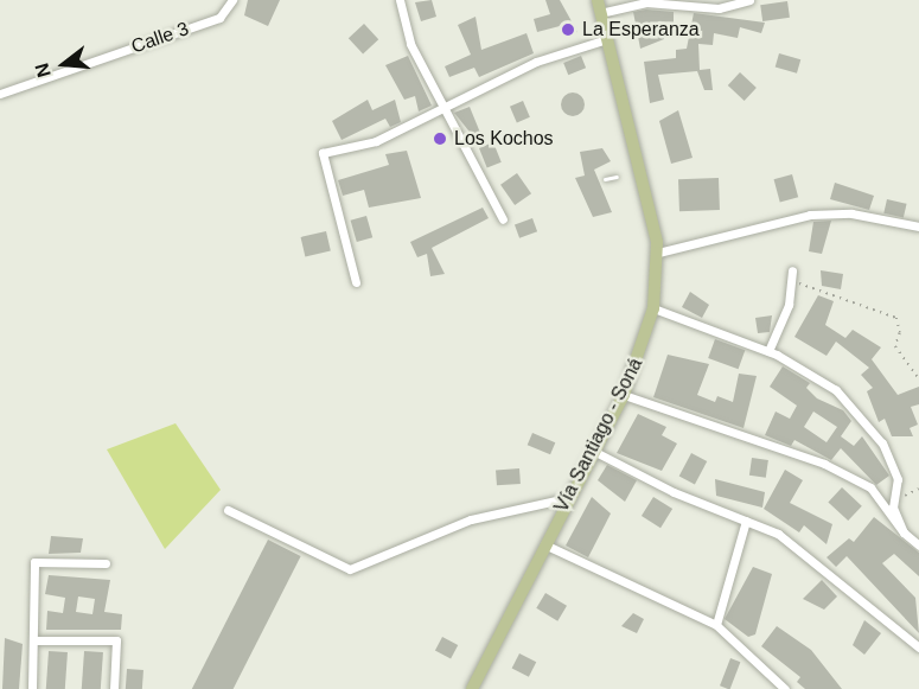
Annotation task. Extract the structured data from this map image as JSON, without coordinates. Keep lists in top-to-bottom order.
{
  "streets": {
    "main road": ["Vía Santiago - Soná"],
    "street": ["Calle 3"]
  },
  "places": ["La Esperanza", "Los Kochos"],
  "north": "left"
}
